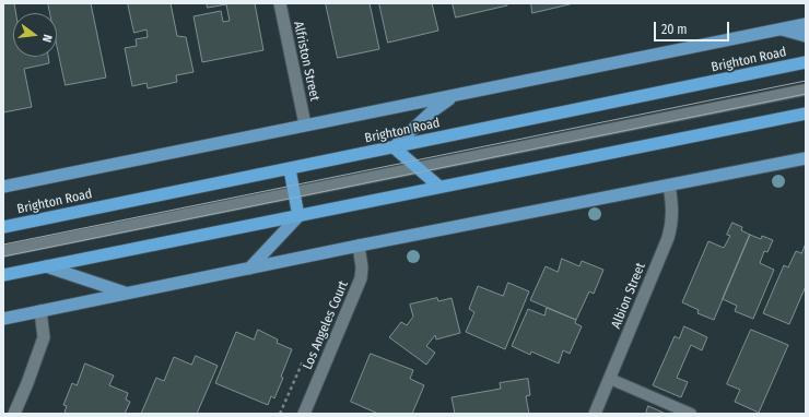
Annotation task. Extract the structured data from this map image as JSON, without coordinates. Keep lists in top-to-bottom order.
{
  "streets": {
    "highway": ["Brighton Road"],
    "street": ["Alfriston Street", "Albion Street", "Los Angeles Court"]
  },
  "crossings": [
    ["Brighton Road", "Alfriston Street"]
  ],
  "scale_bar": "20 m",
  "north": "right"
}
